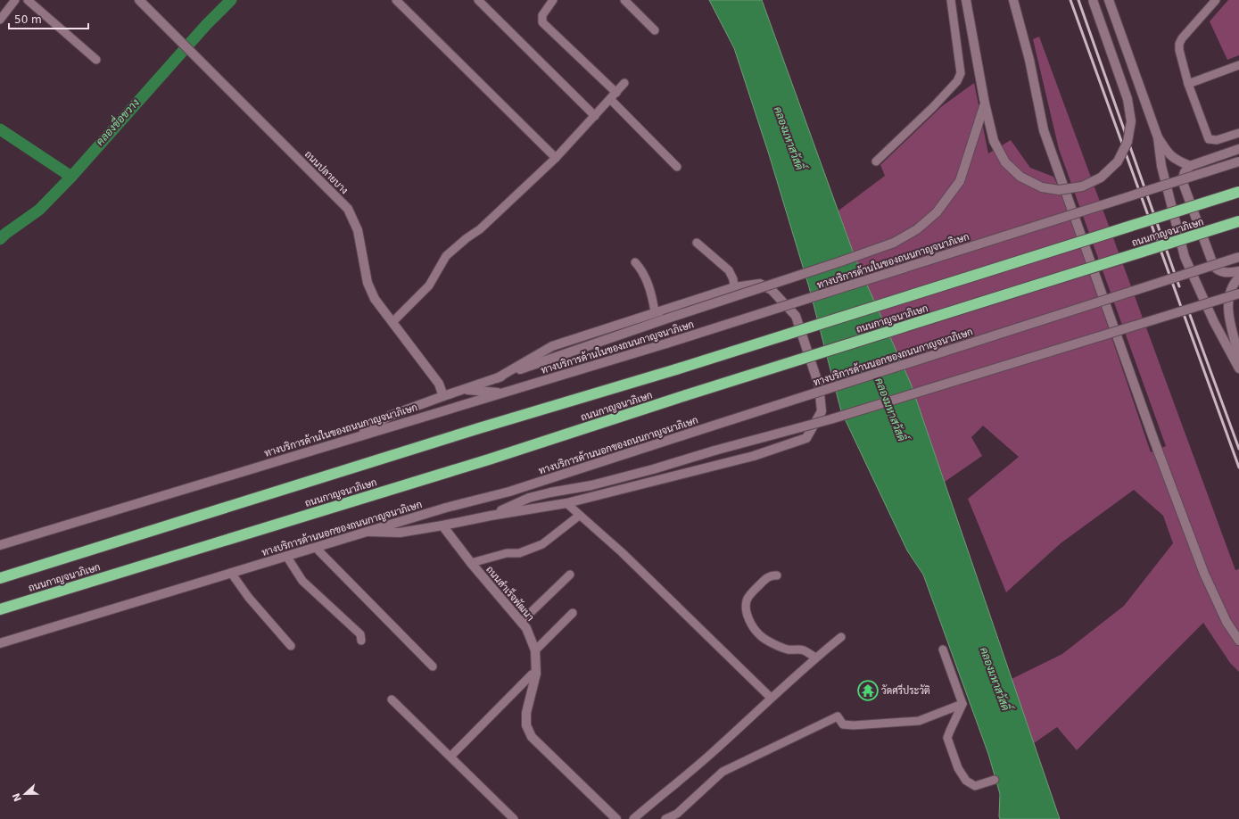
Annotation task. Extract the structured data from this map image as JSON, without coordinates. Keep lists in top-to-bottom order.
{
  "streets": {
    "highway": ["ถนนกาญจนาภิเษก"],
    "main road": [
      "ถนนปลายบาง",
      "ทางบริการด้านในของถนนกาญจนาภิเษก",
      "ทางบริการด้านนอกของถนนกาญจนาภิเษก",
      "ถนนสำเร็จพัฒนา"
    ]
  },
  "water": ["คลองขื่อขวาง", "คลองมหาสวัสดิ์"],
  "places": {
    "temple": ["วัดศรีประวัติ"]
  },
  "scale_bar": "50 m",
  "north": "left"
}
